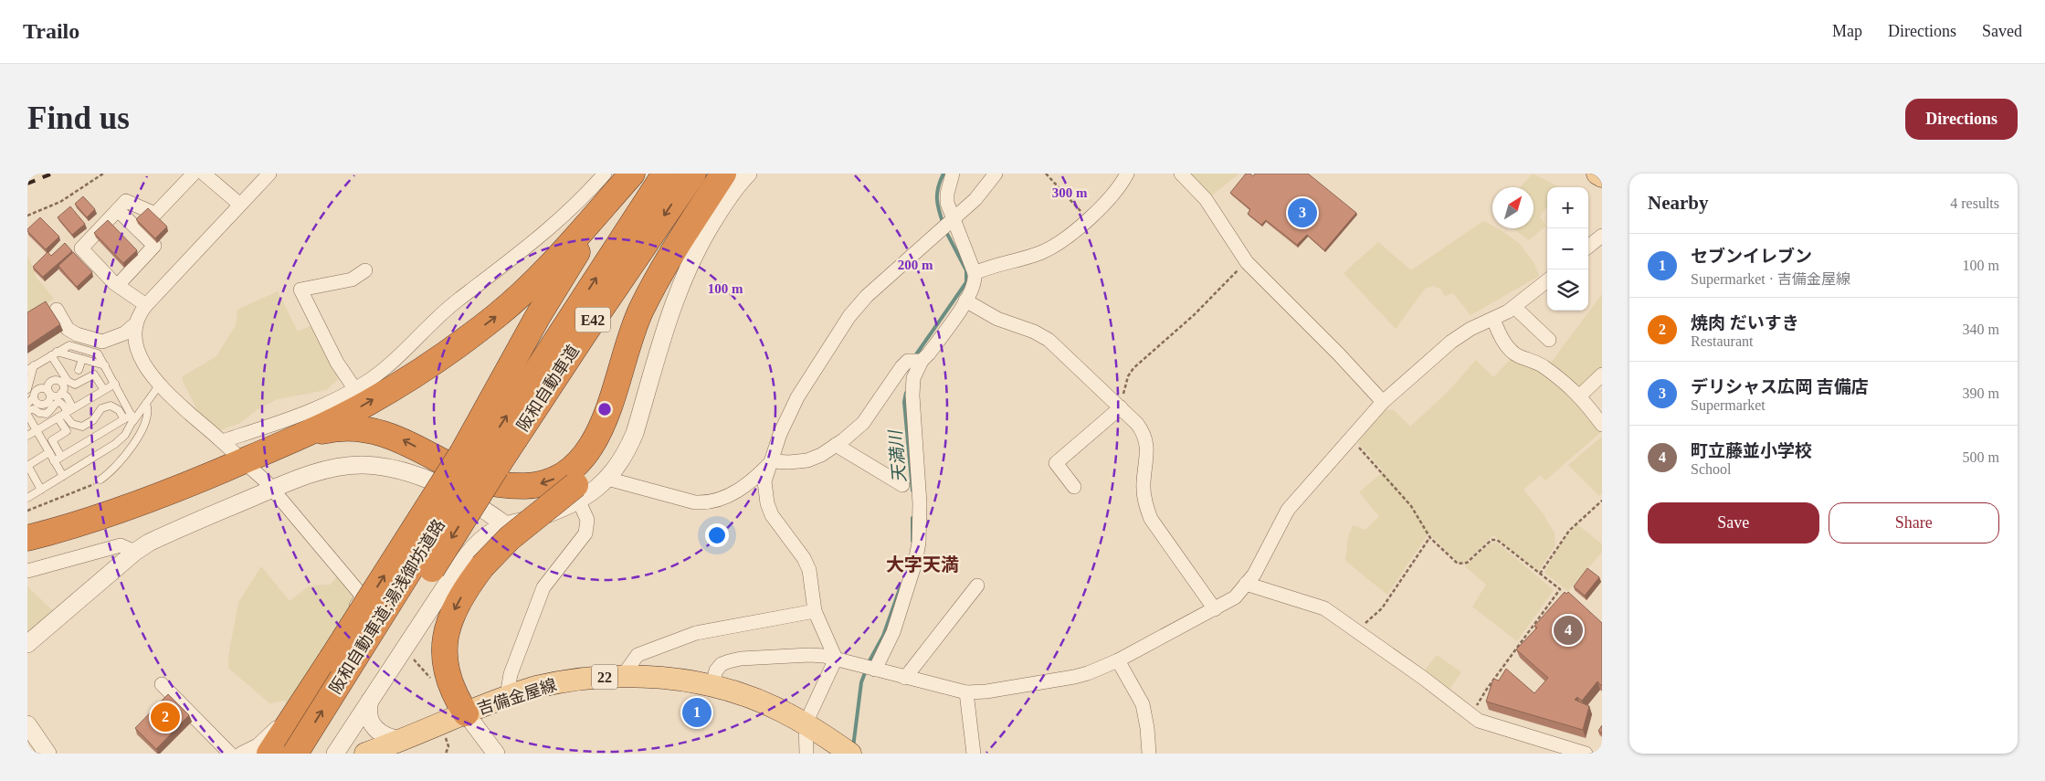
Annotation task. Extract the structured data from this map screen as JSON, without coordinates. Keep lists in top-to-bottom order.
{
  "streets": {
    "highway": ["E42", "阪和自動車道", "阪和自動車道;湯浅御坊道路"],
    "main road": ["22", "吉備金屋線"]
  },
  "crossings": [
    ["阪和自動車道", "阪和自動車道;湯浅御坊道路"]
  ],
  "districts": ["大字天満"],
  "water": ["天満川"],
  "north": "top right",
  "page": {
    "header": "Trailo",
    "nav": ["Map", "Directions", "Saved"],
    "buttons": [
      "Directions",
      ["Save", "Share"]
    ],
    "title": "Find us",
    "heading": ["Nearby", "4 results"],
    "map_buttons": ["+", "−"],
    "pins": [
      "3",
      "4",
      "1",
      "2"
    ],
    "list": [
      {
        "mark": "1",
        "name": "セブンイレブン",
        "note": "Supermarket · 吉備金屋線",
        "value": "100 m"
      },
      {
        "mark": "2",
        "name": "焼肉 だいすき",
        "note": "Restaurant",
        "value": "340 m"
      },
      {
        "mark": "3",
        "name": "デリシャス広岡 吉備店",
        "note": "Supermarket",
        "value": "390 m"
      },
      {
        "mark": "4",
        "name": "町立藤並小学校",
        "note": "School",
        "value": "500 m"
      }
    ]
  },
  "rings": ["300 m", "200 m", "100 m"]
}
